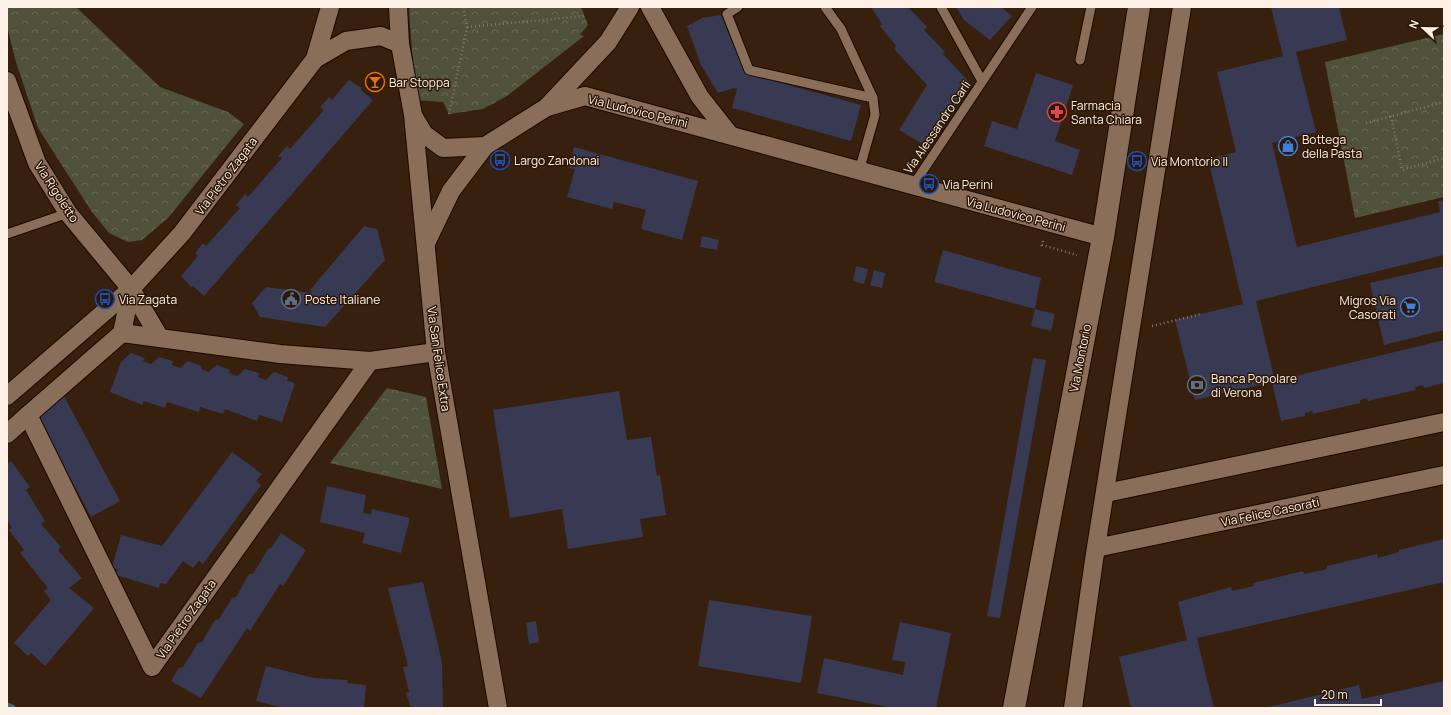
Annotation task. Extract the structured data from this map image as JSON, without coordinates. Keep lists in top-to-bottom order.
{
  "streets": {
    "street": [
      "Via Ludovico Perini",
      "Via Pietro Zagata",
      "Via Rigoletto",
      "Via Montorio",
      "Via San Felice Extra",
      "Via Felice Casorati"
    ],
    "lane": ["Via Alessandro Carli"]
  },
  "crossings": [
    ["Via Ludovico Perini", "Via Alessandro Carli"],
    ["Via Ludovico Perini", "Via Montorio"],
    ["Via Pietro Zagata", "Via Rigoletto"],
    ["Via Pietro Zagata", "Via San Felice Extra"]
  ],
  "places": {
    "bar": ["Bar Stoppa"],
    "pharmacy": ["Farmacia Santa Chiara"],
    "shop": ["Bottega della Pasta"],
    "bus stop": [
      "Largo Zandonai",
      "Via Montorio II",
      "Via Perini",
      "Via Zagata"
    ],
    "public building": ["Poste Italiane"],
    "supermarket": ["Migros Via Casorati"],
    "bank": ["Banca Popolare di Verona"]
  },
  "scale_bar": "20 m",
  "north": "left"
}
